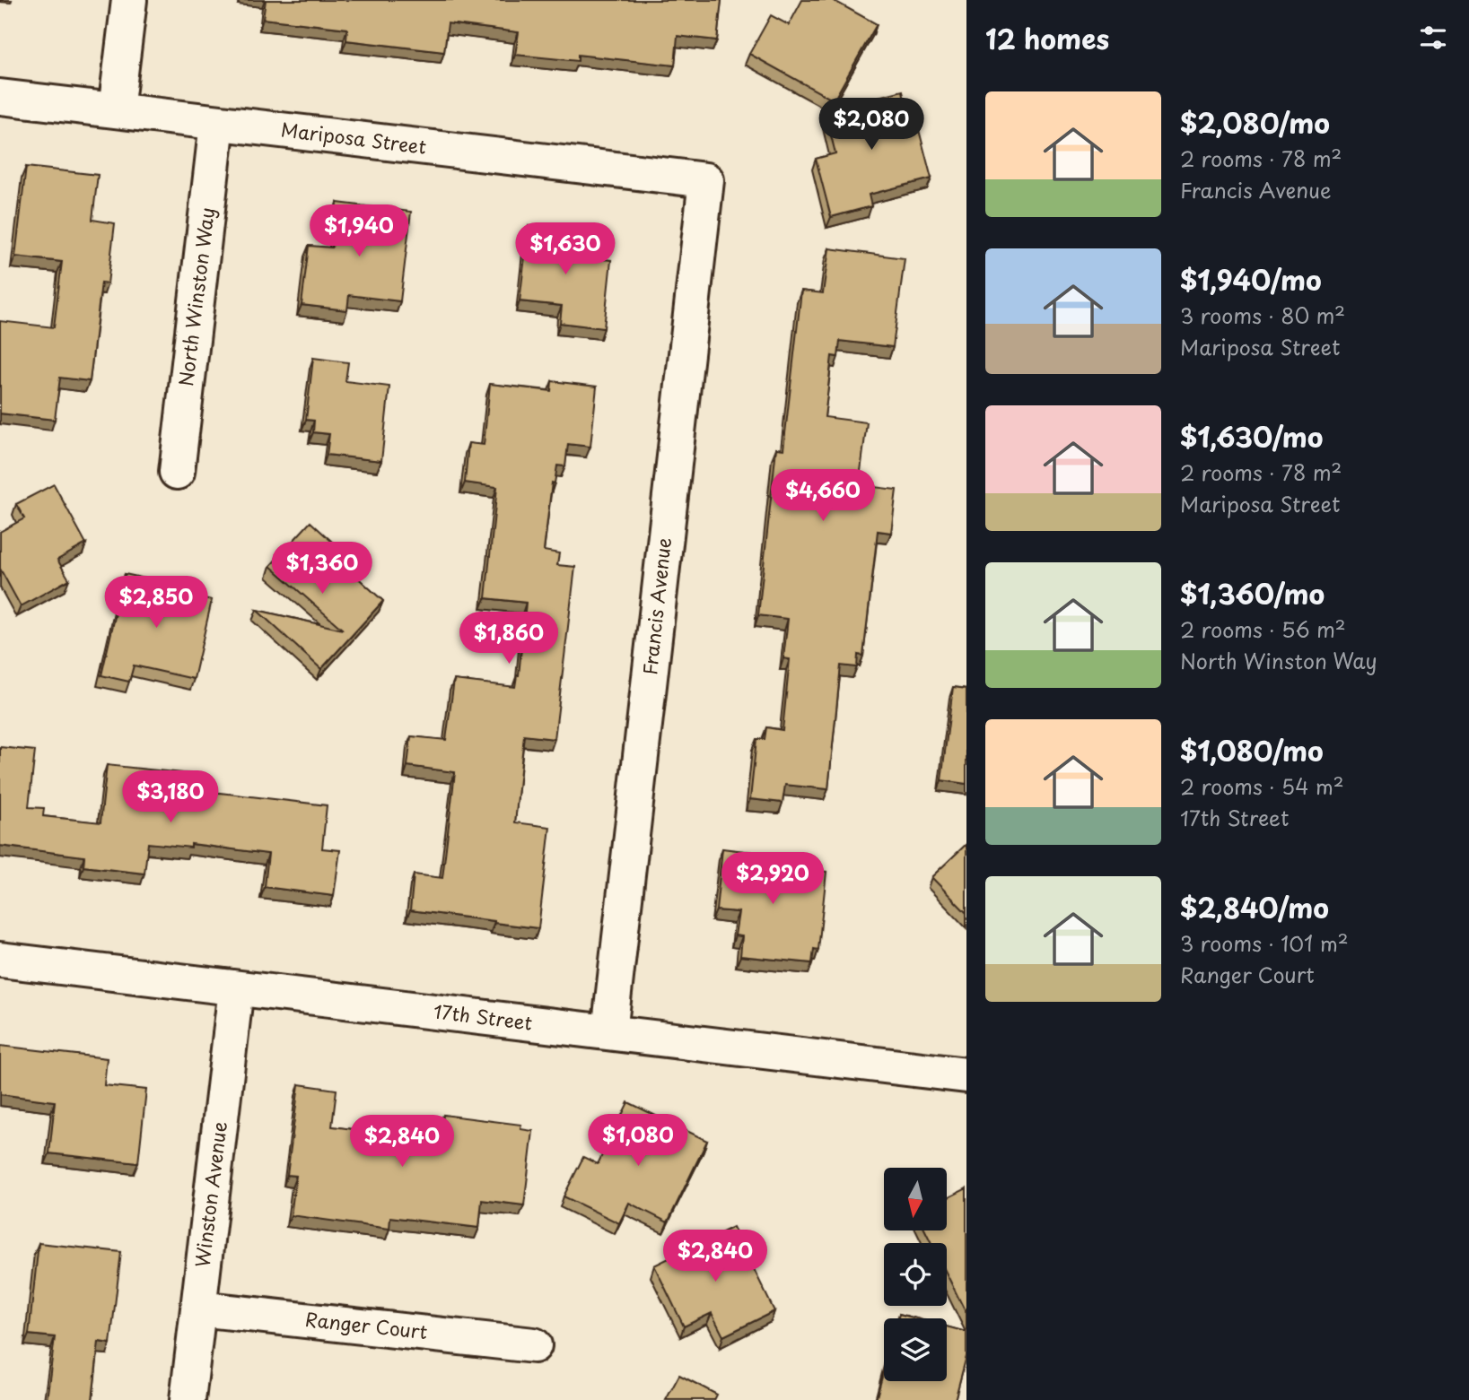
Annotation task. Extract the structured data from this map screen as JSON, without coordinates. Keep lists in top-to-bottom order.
{
  "streets": {
    "street": [
      "Mariposa Street",
      "North Winston Way",
      "Francis Avenue",
      "17th Street",
      "Winston Avenue",
      "Ranger Court"
    ]
  },
  "crossings": [
    ["Mariposa Street", "North Winston Way"],
    ["Mariposa Street", "Francis Avenue"],
    ["Francis Avenue", "17th Street"],
    ["17th Street", "Winston Avenue"],
    ["Winston Avenue", "Ranger Court"]
  ],
  "north": "bottom",
  "page": {
    "heading": "12 homes",
    "list": [
      {
        "name": "$2,080/mo",
        "note": "2 rooms · 78 m² · Francis Avenue"
      },
      {
        "name": "$1,940/mo",
        "note": "3 rooms · 80 m² · Mariposa Street"
      },
      {
        "name": "$1,630/mo",
        "note": "2 rooms · 78 m² · Mariposa Street"
      },
      {
        "name": "$1,360/mo",
        "note": "2 rooms · 56 m² · North Winston Way"
      },
      {
        "name": "$1,080/mo",
        "note": "2 rooms · 54 m² · 17th Street"
      },
      {
        "name": "$2,840/mo",
        "note": "3 rooms · 101 m² · Ranger Court"
      }
    ],
    "price": [
      "$2,080",
      "$1,940",
      "$1,630",
      "$4,660",
      "$1,360",
      "$2,850",
      "$1,860",
      "$3,180",
      "$2,920",
      "$1,080",
      "$2,840",
      "$2,840"
    ]
  }
}
